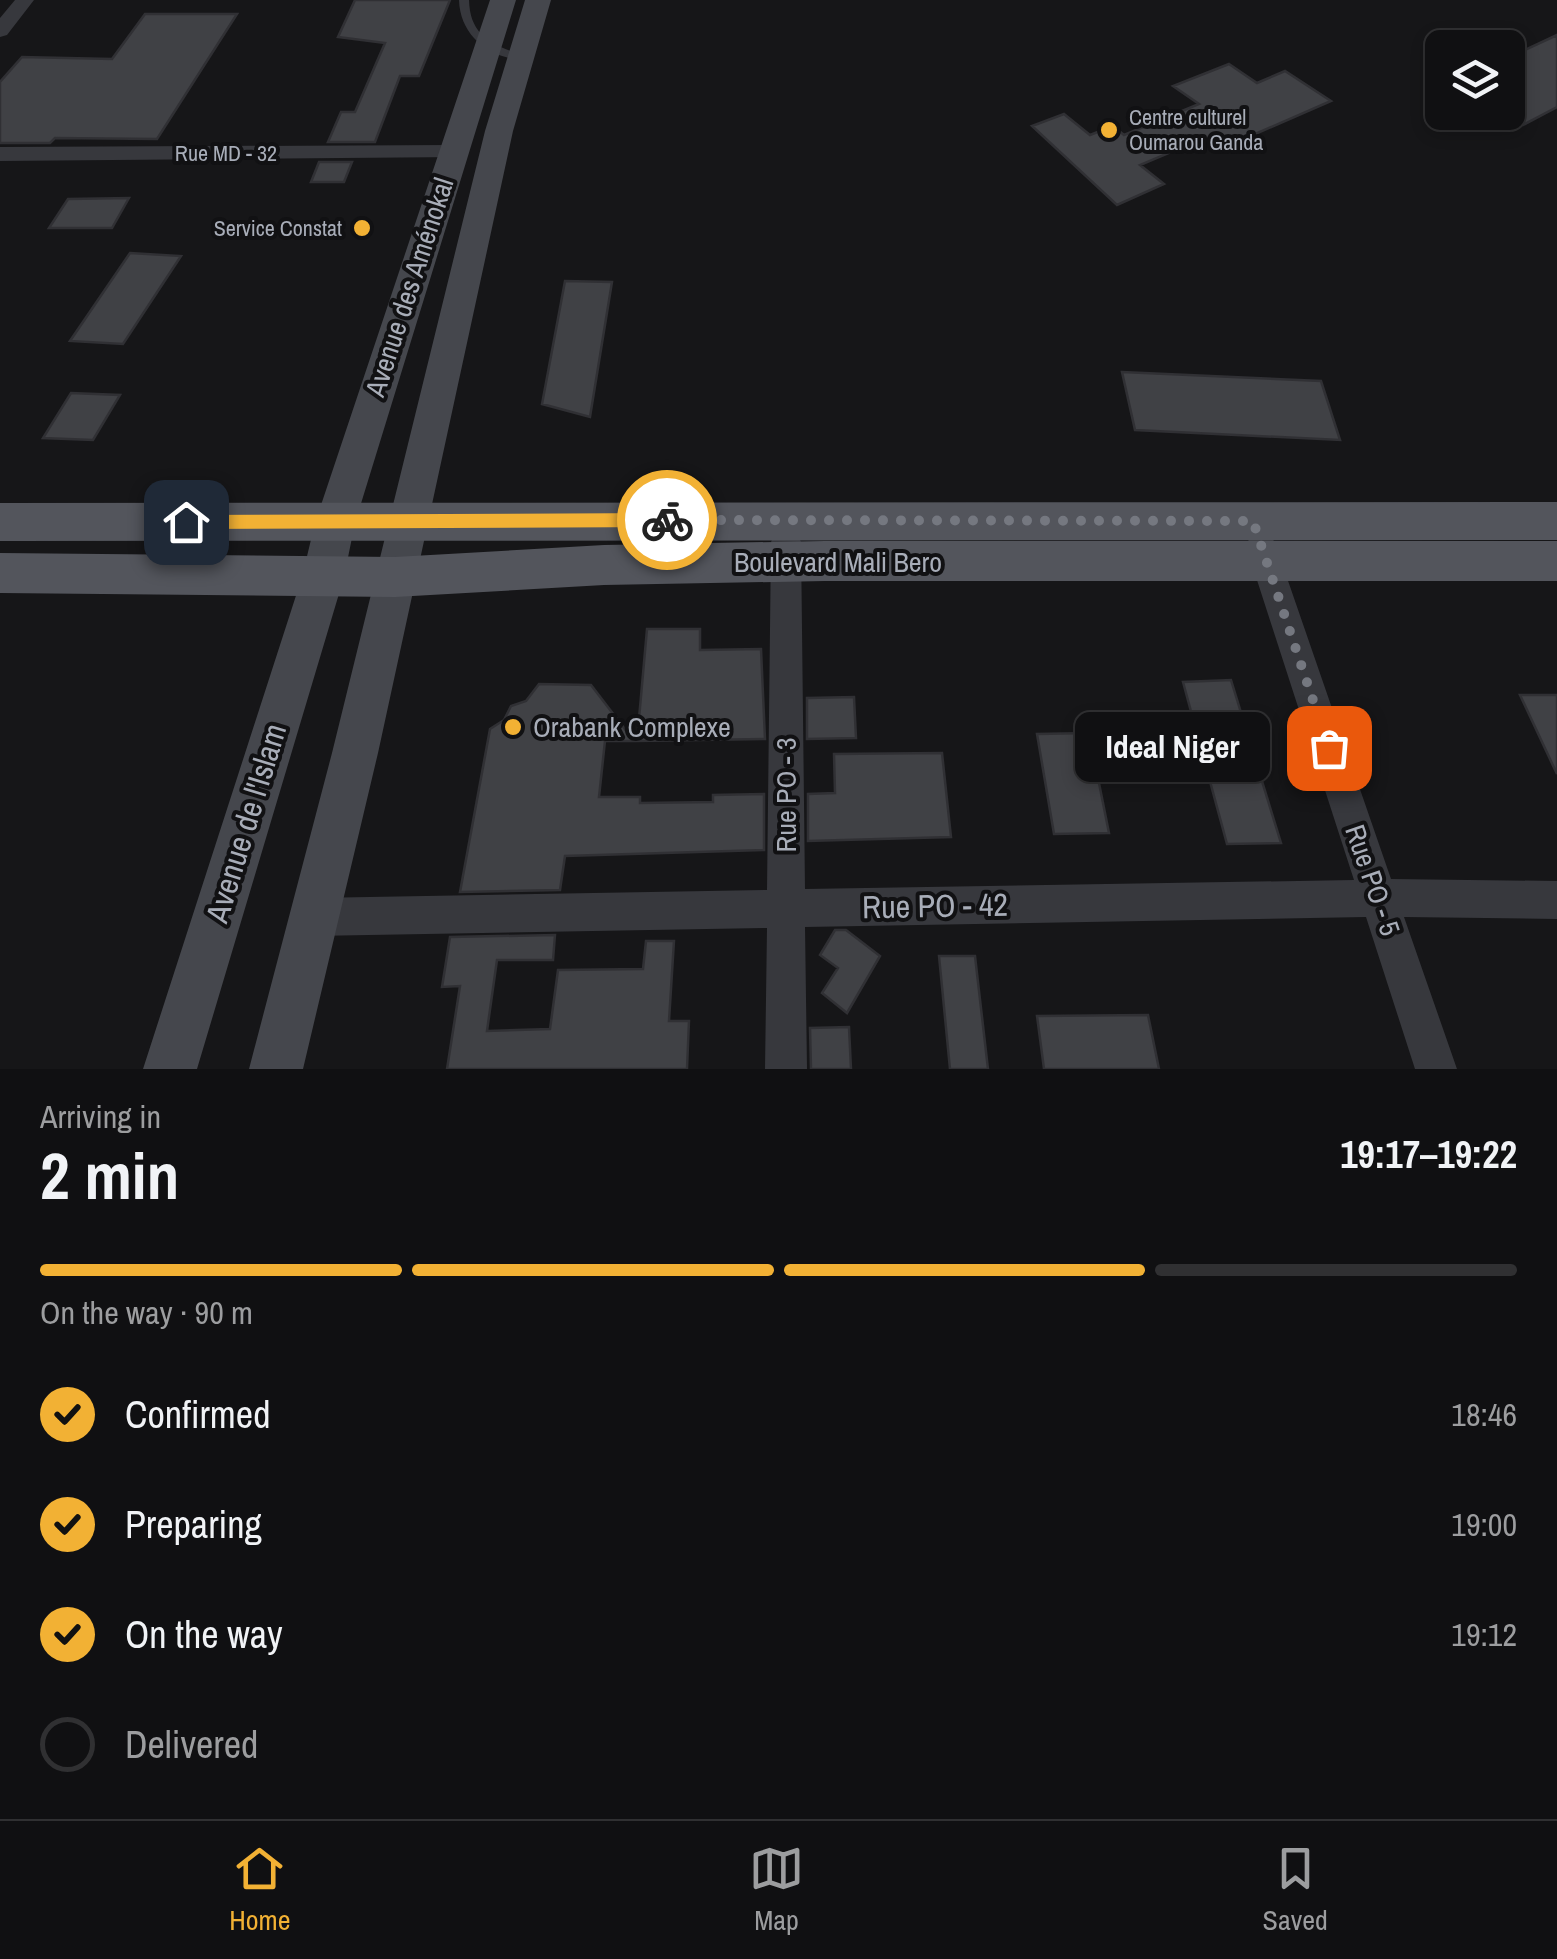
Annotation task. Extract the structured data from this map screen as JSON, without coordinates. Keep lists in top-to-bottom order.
{
  "streets": {
    "main road": ["Avenue des Aménokal", "Boulevard Mali Bero", "Avenue de l'Islam"],
    "street": [
      "Rue MD - 32",
      "Rue PO - 3",
      "Rue PO - 5",
      "Rue PO - 42"
    ]
  },
  "crossings": [
    ["Rue MD - 32", "Avenue des Aménokal"],
    ["Avenue des Aménokal", "Boulevard Mali Bero"],
    ["Avenue des Aménokal", "Avenue de l'Islam"],
    ["Boulevard Mali Bero", "Rue PO - 3"],
    ["Boulevard Mali Bero", "Avenue de l'Islam"],
    ["Boulevard Mali Bero", "Rue PO - 5"],
    ["Rue PO - 3", "Rue PO - 42"],
    ["Rue PO - 5", "Rue PO - 42"]
  ],
  "places": [
    "Centre culturel Oumarou Ganda",
    "Service Constat",
    "Orabank Complexe",
    "Ideal Niger"
  ],
  "page": {
    "bubble": "Ideal Niger",
    "heading": ["2 min", "Arriving in", "19:17–19:22"],
    "bar": "On the way · 90 m",
    "list": [
      ["Confirmed", "18:46"],
      ["Preparing", "19:00"],
      ["On the way", "19:12"],
      "Delivered"
    ],
    "tabs": ["Home", "Map", "Saved"]
  }
}
